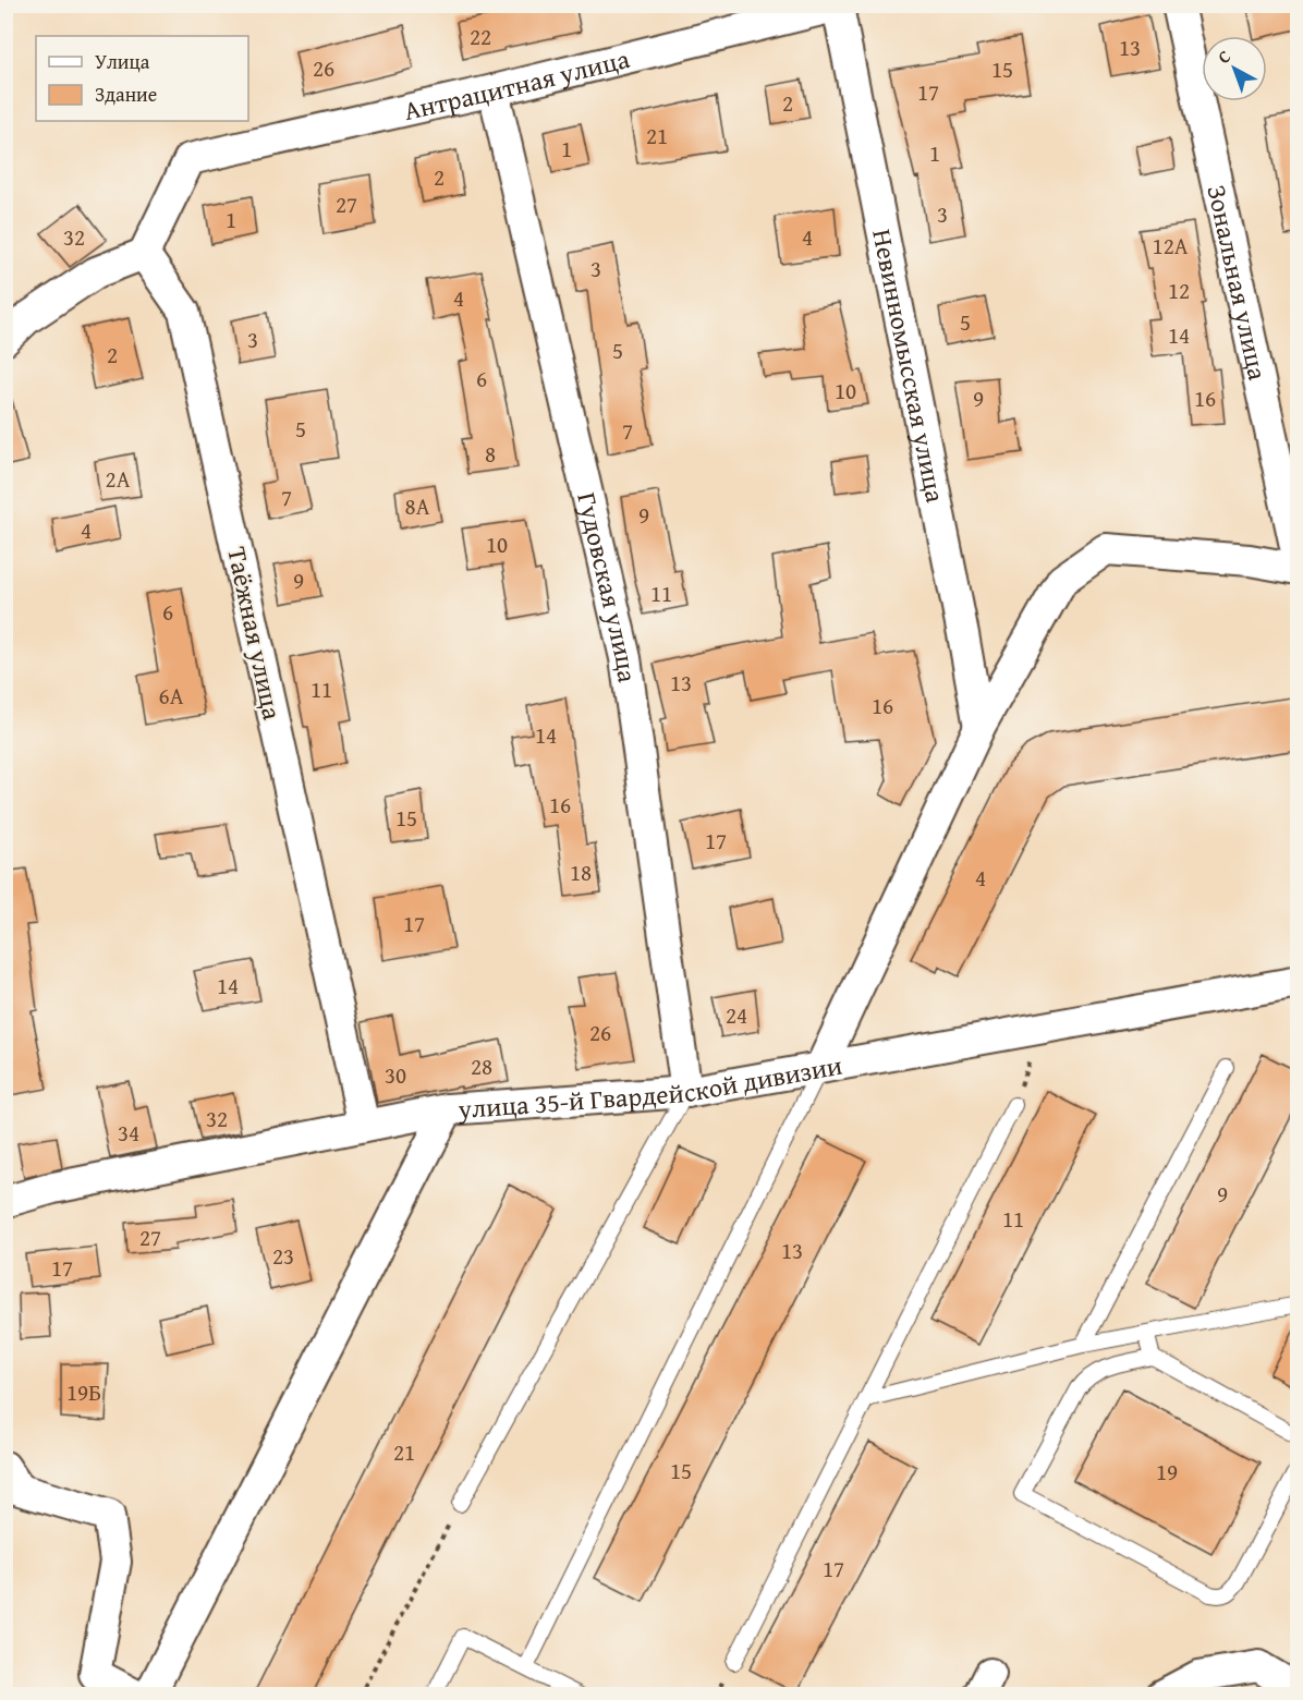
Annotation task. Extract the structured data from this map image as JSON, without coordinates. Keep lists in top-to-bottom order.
{
  "streets": {
    "street": [
      "Антрацитная улица",
      "Зональная улица",
      "Невинномысская улица",
      "Гудовская улица",
      "Таёжная улица",
      "улица 35-й Гвардейской дивизии"
    ]
  },
  "crossings": [
    ["Антрацитная улица", "Невинномысская улица"],
    ["Антрацитная улица", "Гудовская улица"],
    ["Антрацитная улица", "Таёжная улица"],
    ["Гудовская улица", "улица 35-й Гвардейской дивизии"],
    ["Таёжная улица", "улица 35-й Гвардейской дивизии"]
  ],
  "house_numbers": [
    "22",
    "13",
    "26",
    "15",
    "17",
    "2",
    "21",
    "1",
    "1",
    "2",
    "27",
    "3",
    "1",
    "32",
    "4",
    "12А",
    "3",
    "12",
    "4",
    "5",
    "14",
    "3",
    "5",
    "2",
    "6",
    "10",
    "9",
    "16",
    "5",
    "7",
    "8",
    "2А",
    "7",
    "8А",
    "9",
    "4",
    "10",
    "9",
    "11",
    "6",
    "13",
    "11",
    "6А",
    "16",
    "14",
    "16",
    "15",
    "17",
    "18",
    "4",
    "17",
    "14",
    "24",
    "26",
    "28",
    "30",
    "32",
    "34",
    "9",
    "11",
    "27",
    "13",
    "23",
    "17",
    "19Б",
    "21",
    "15",
    "19",
    "17"
  ],
  "legend": ["Улица", "Здание"],
  "north": "top left"
}
